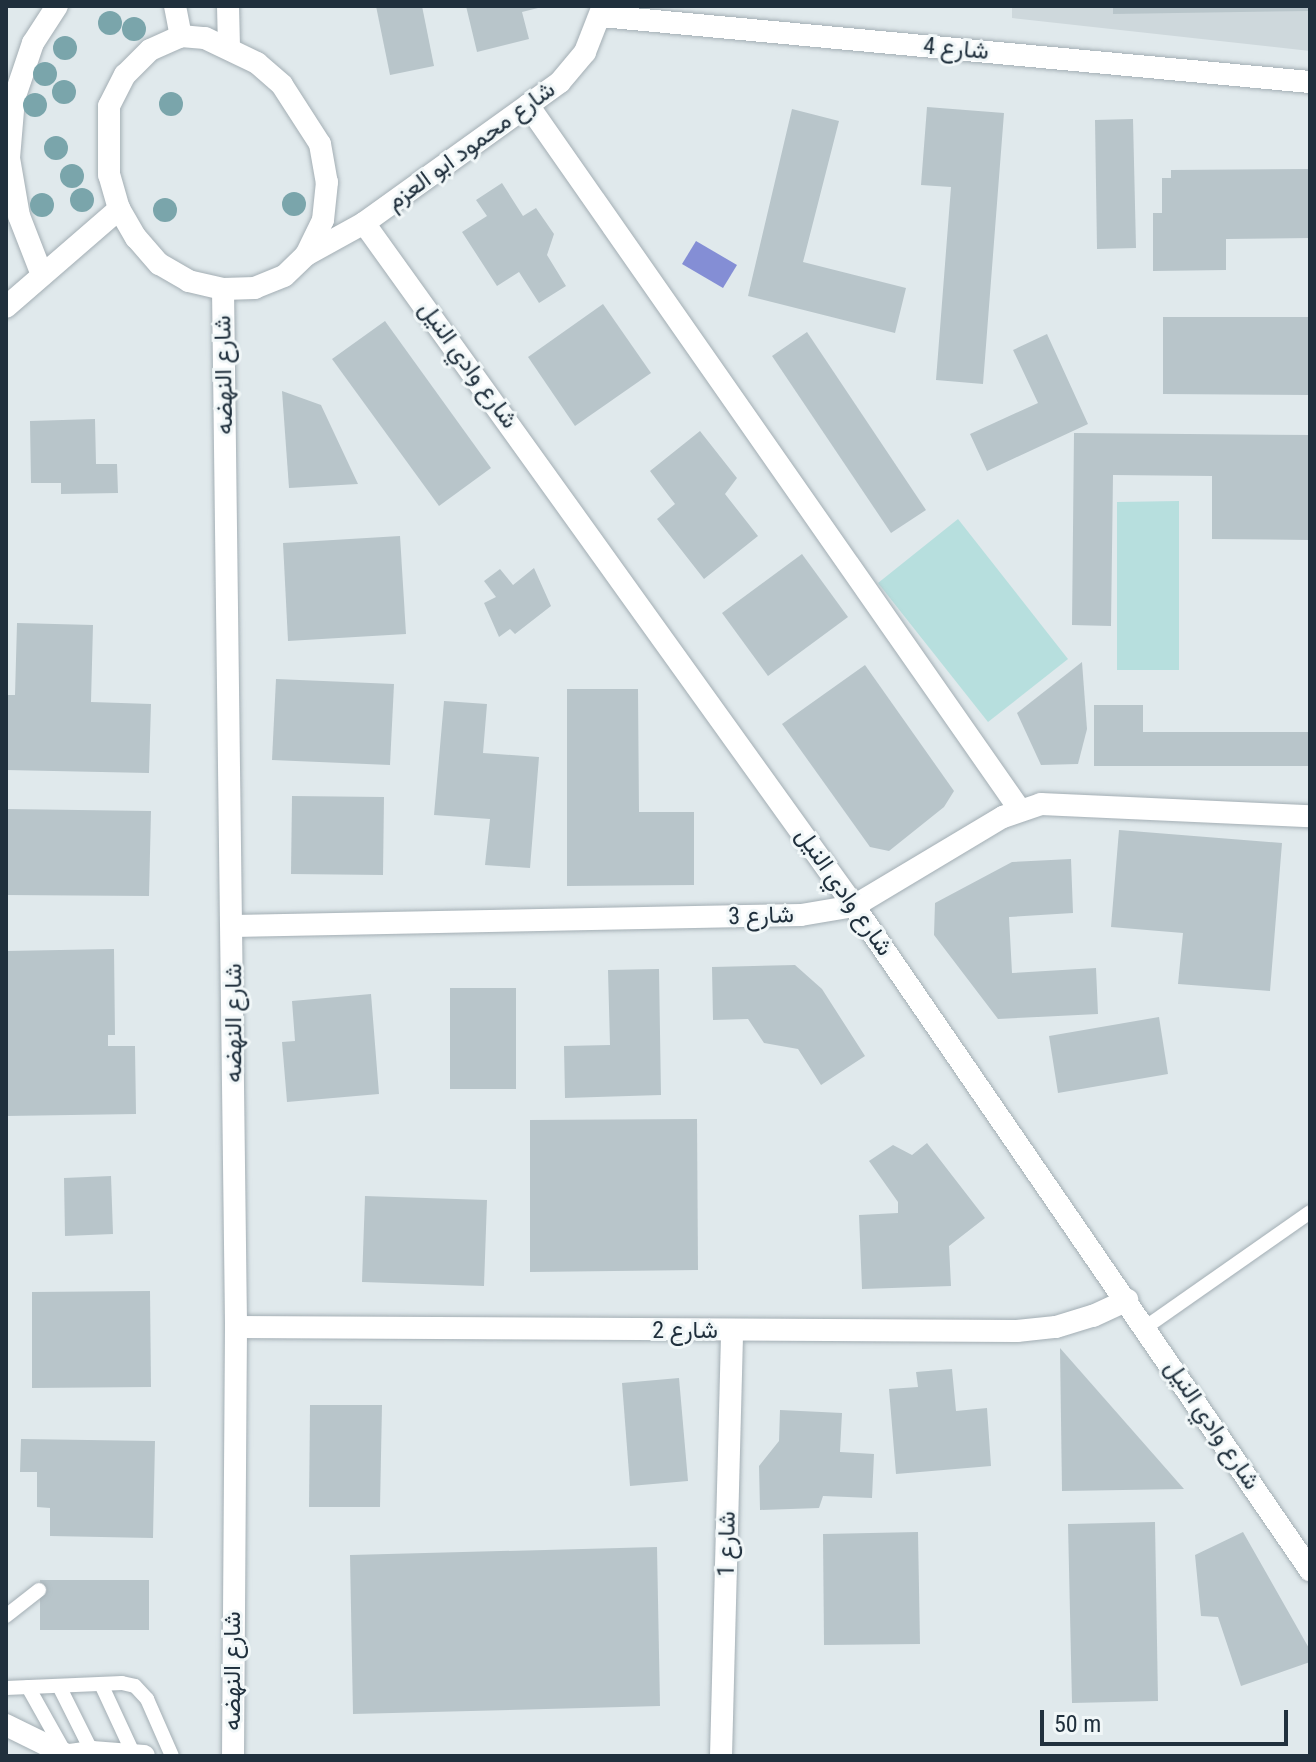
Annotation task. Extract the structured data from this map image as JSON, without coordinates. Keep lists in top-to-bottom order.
{
  "streets": {
    "street": [
      "شارع 4",
      "شارع محمود ابو العزم",
      "شارع وادي النيل",
      "شارع النهضه",
      "شارع 3",
      "شارع 2",
      "شارع 1"
    ]
  },
  "crossings": [
    ["شارع 4", "شارع محمود ابو العزم"],
    ["شارع محمود ابو العزم", "شارع وادي النيل"],
    ["شارع محمود ابو العزم", "شارع النهضه"],
    ["شارع وادي النيل", "شارع 3"],
    ["شارع وادي النيل", "شارع 2"],
    ["شارع النهضه", "شارع 3"],
    ["شارع النهضه", "شارع 2"],
    ["شارع 2", "شارع 1"]
  ],
  "scale_bar": "50 m"
}
